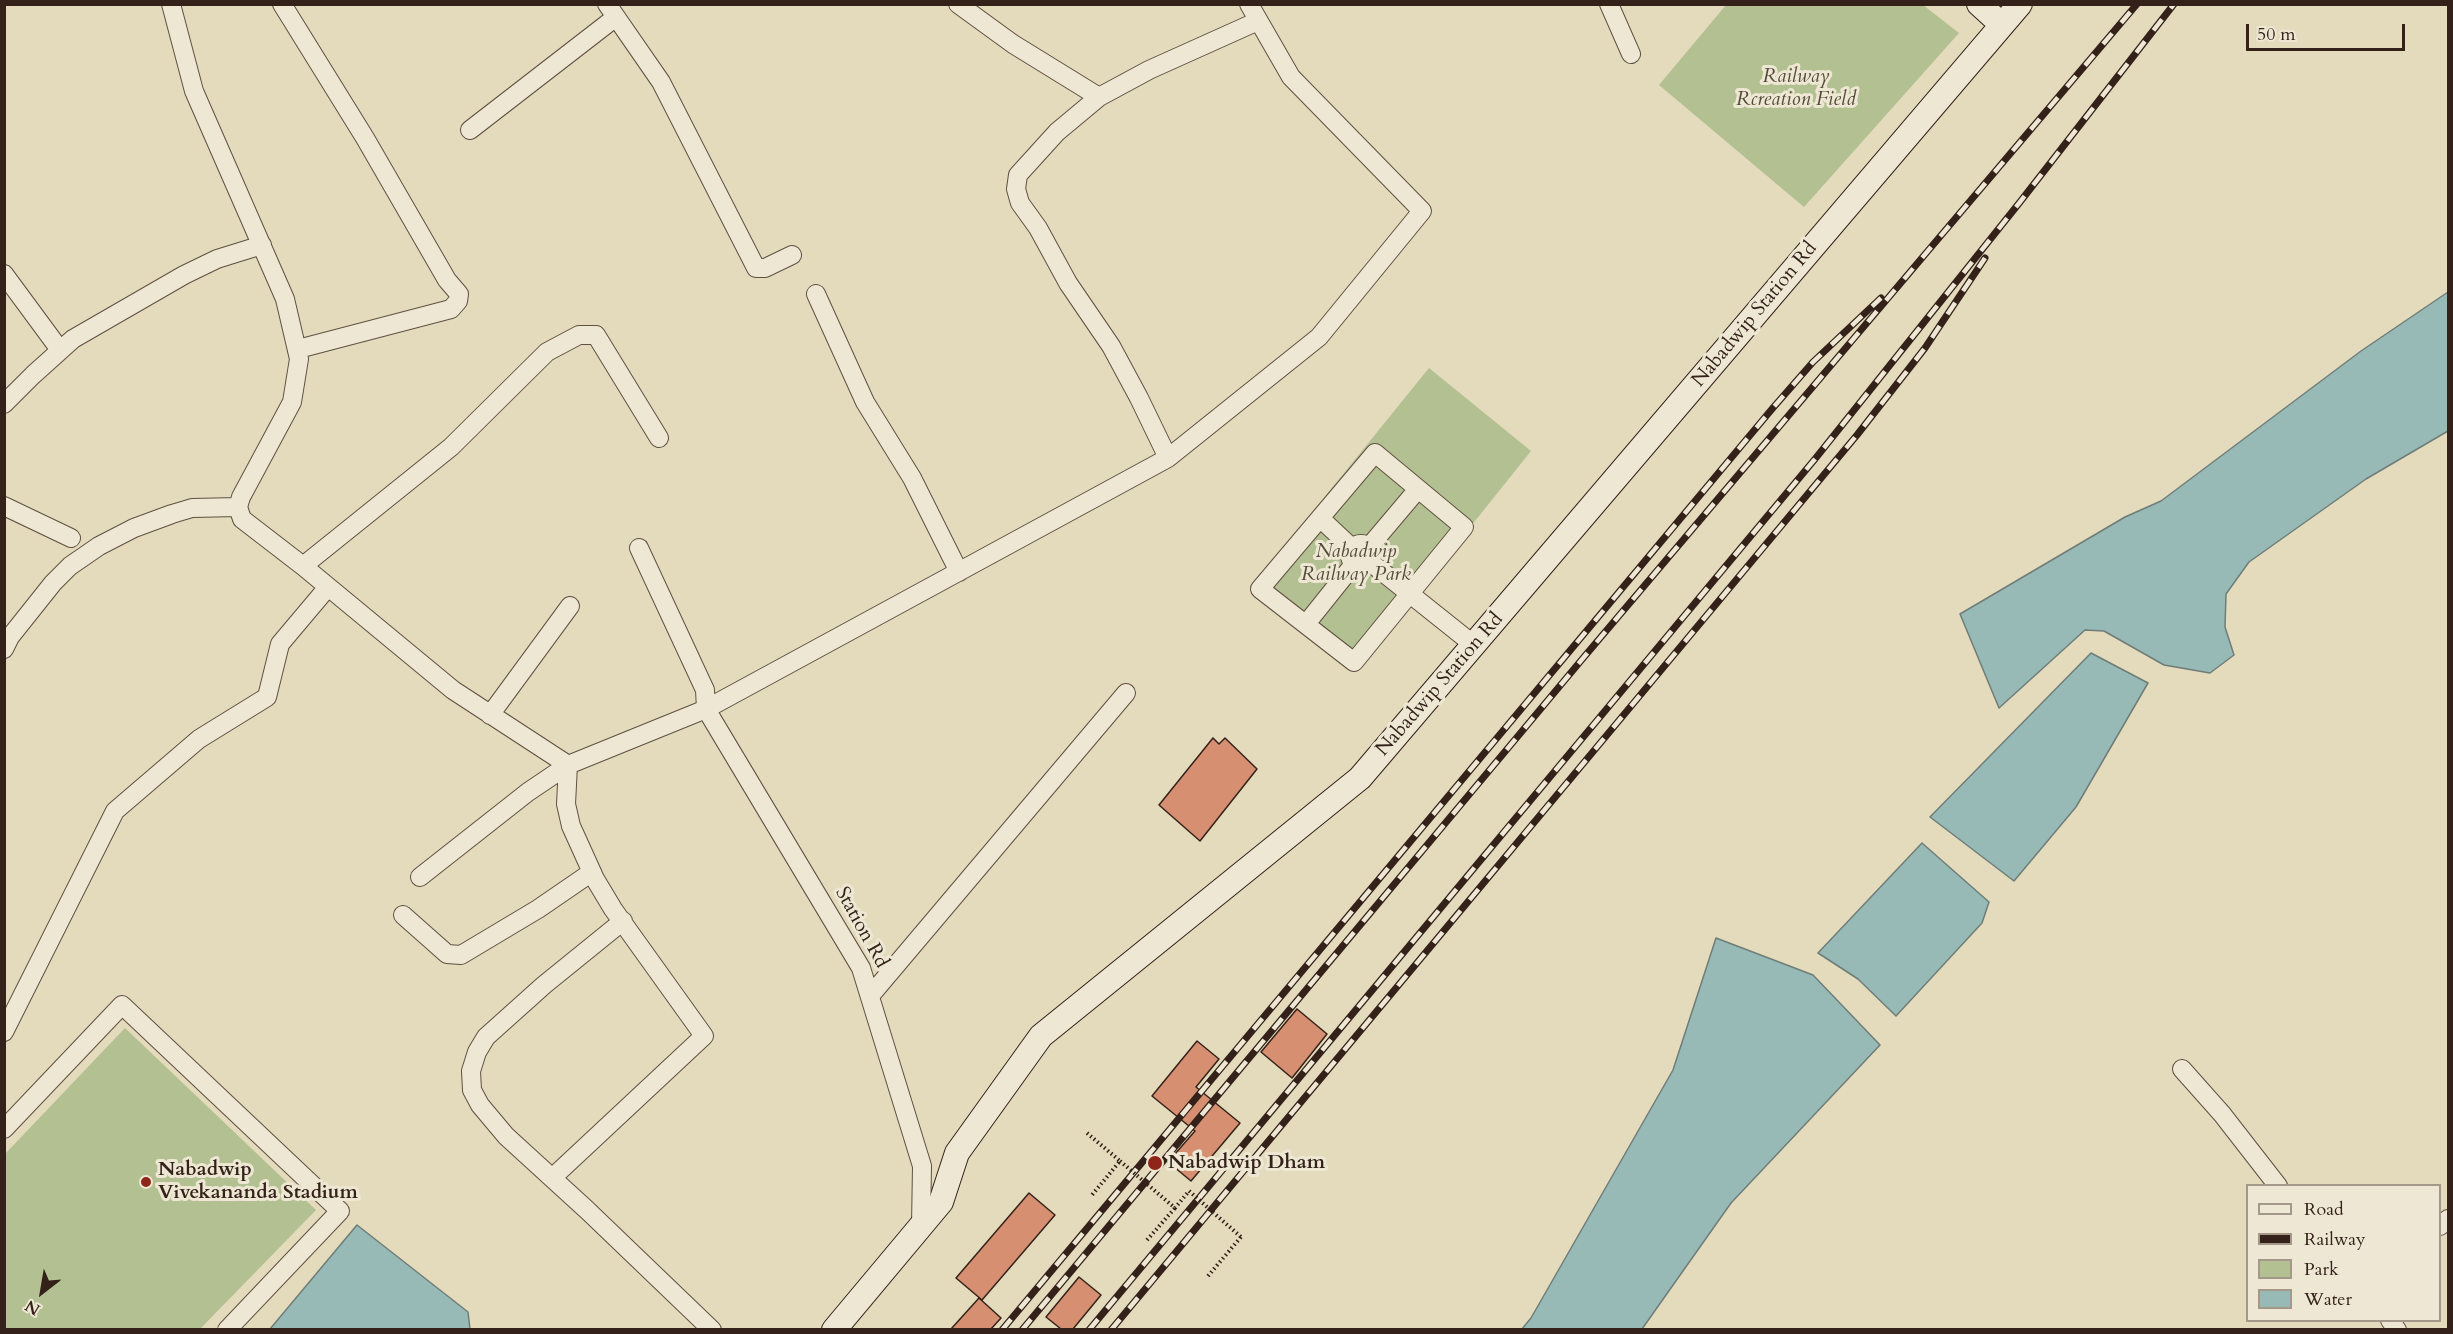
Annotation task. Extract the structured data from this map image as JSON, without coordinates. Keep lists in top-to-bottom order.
{
  "streets": {
    "main road": ["Nabadwip Station Rd"],
    "street": ["Station Rd"]
  },
  "crossings": [
    ["Nabadwip Station Rd", "Station Rd"]
  ],
  "parks": ["Railway Rcreation Field", "Nabadwip Railway Park"],
  "places": ["Nabadwip Dham", "Nabadwip Vivekananda Stadium"],
  "legend": [
    "Road",
    "Railway",
    "Park",
    "Water"
  ],
  "scale_bar": "50 m",
  "north": "bottom left"
}
